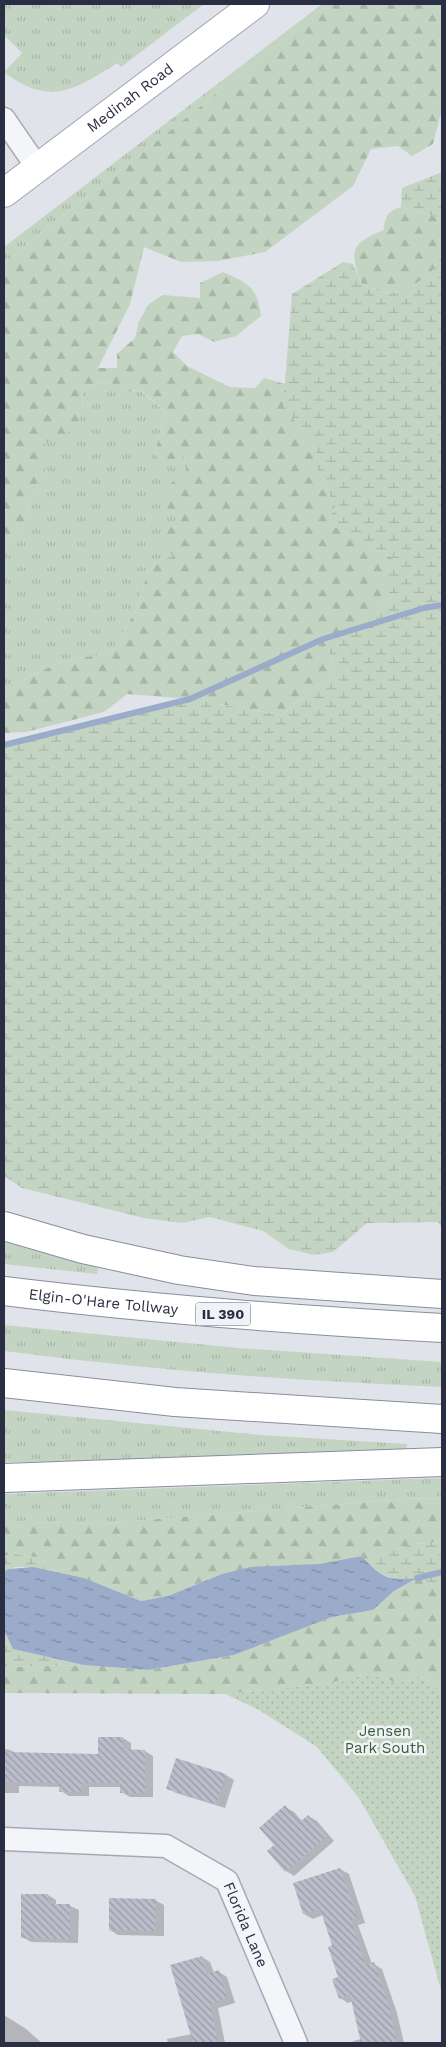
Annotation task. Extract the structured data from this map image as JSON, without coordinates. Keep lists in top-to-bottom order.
{
  "streets": {
    "main road": ["Medinah Road", "Elgin-O'Hare Tollway", "IL 390"],
    "street": ["Florida Lane"]
  },
  "parks": ["Jensen Park South"]
}
